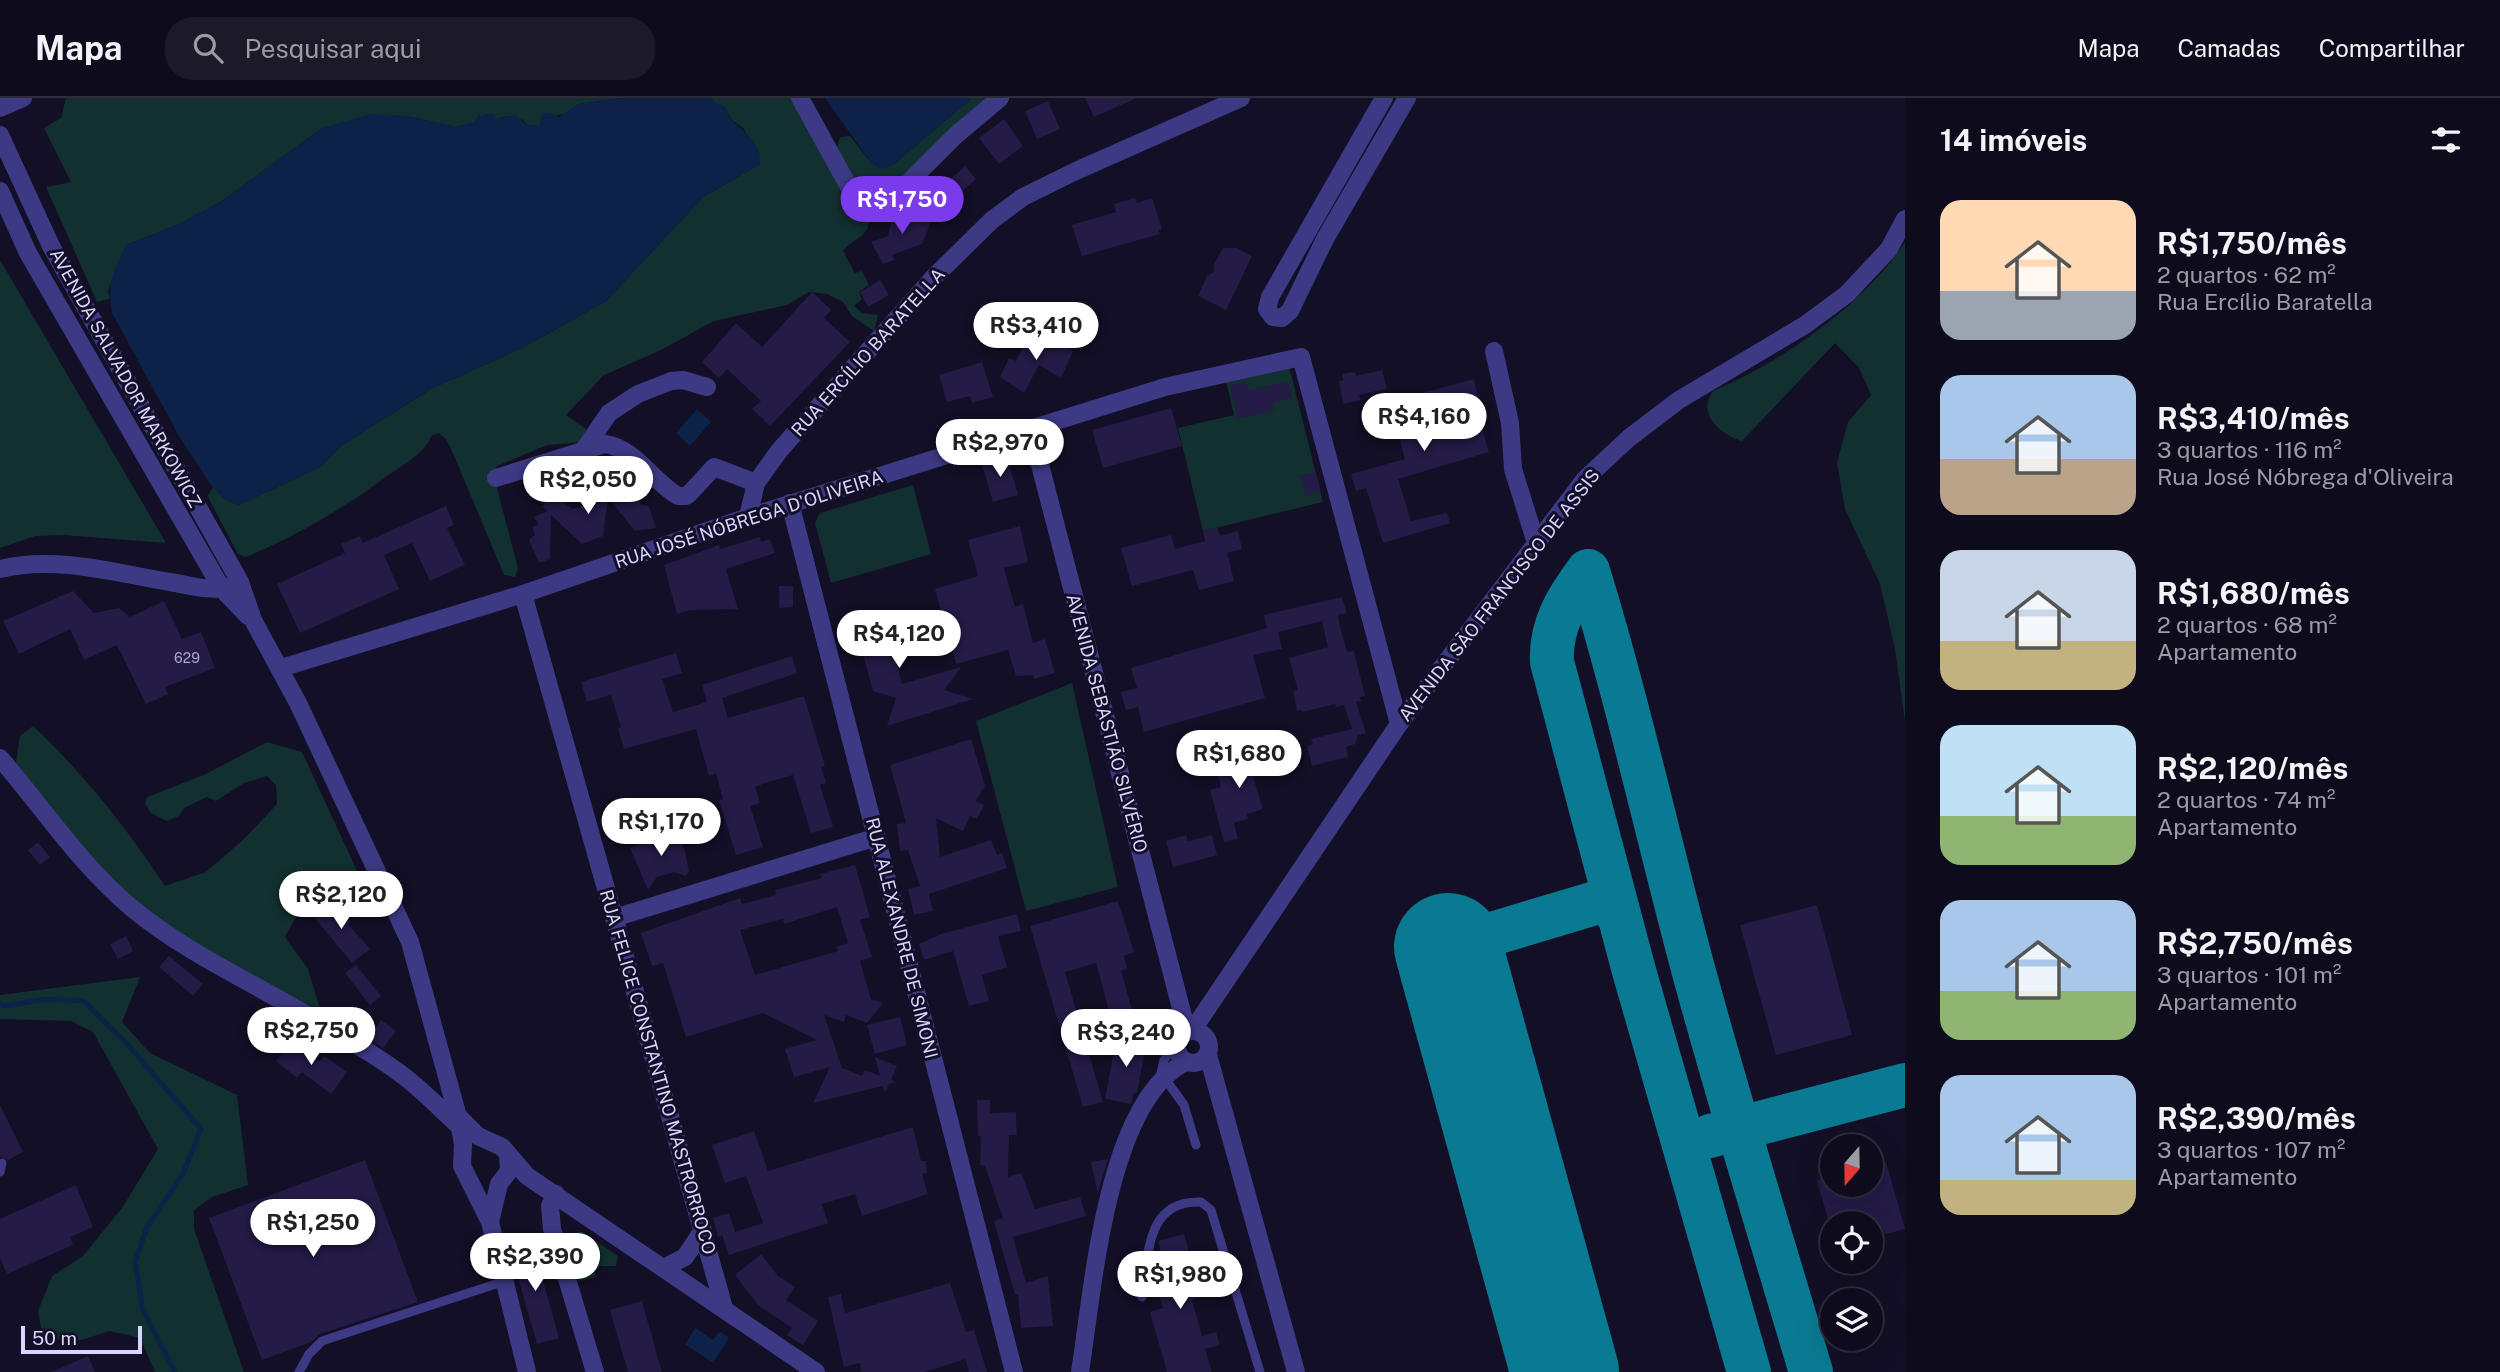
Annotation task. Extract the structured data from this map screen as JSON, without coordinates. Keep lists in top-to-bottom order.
{
  "streets": {
    "street": [
      "RUA ERCÍLIO BARATELLA",
      "AVENIDA SALVADOR MARKOWICZ",
      "RUA JOSÉ NÓBREGA D'OLIVEIRA",
      "AVENIDA SÃO FRANCISCO DE ASSIS",
      "AVENIDA SEBASTIÃO SILVÉRIO",
      "RUA ALEXANDRE DE SIMONI",
      "RUA FELICE CONSTANTINO MASTRORROCO"
    ]
  },
  "crossings": [
    ["RUA ERCÍLIO BARATELLA", "RUA JOSÉ NÓBREGA D'OLIVEIRA"],
    ["AVENIDA SALVADOR MARKOWICZ", "RUA JOSÉ NÓBREGA D'OLIVEIRA"],
    ["RUA JOSÉ NÓBREGA D'OLIVEIRA", "AVENIDA SÃO FRANCISCO DE ASSIS"],
    ["RUA JOSÉ NÓBREGA D'OLIVEIRA", "AVENIDA SEBASTIÃO SILVÉRIO"],
    ["RUA JOSÉ NÓBREGA D'OLIVEIRA", "RUA ALEXANDRE DE SIMONI"],
    ["RUA JOSÉ NÓBREGA D'OLIVEIRA", "RUA FELICE CONSTANTINO MASTRORROCO"],
    ["AVENIDA SÃO FRANCISCO DE ASSIS", "AVENIDA SEBASTIÃO SILVÉRIO"]
  ],
  "house_numbers": ["629"],
  "scale_bar": "50 m",
  "north": "bottom",
  "page": {
    "header": "Mapa",
    "search": "Pesquisar aqui",
    "nav": ["Mapa", "Camadas", "Compartilhar"],
    "heading": "14 imóveis",
    "price": [
      "R$1,750",
      "R$3,410",
      "R$4,160",
      "R$2,970",
      "R$2,050",
      "R$4,120",
      "R$1,680",
      "R$1,170",
      "R$2,120",
      "R$2,750",
      "R$3,240",
      "R$1,250",
      "R$2,390",
      "R$1,980"
    ],
    "list": [
      {
        "name": "R$1,750/mês",
        "note": "2 quartos · 62 m² · Rua Ercílio Baratella"
      },
      {
        "name": "R$3,410/mês",
        "note": "3 quartos · 116 m² · Rua José Nóbrega d'Oliveira"
      },
      {
        "name": "R$1,680/mês",
        "note": "2 quartos · 68 m² · Apartamento"
      },
      {
        "name": "R$2,120/mês",
        "note": "2 quartos · 74 m² · Apartamento"
      },
      {
        "name": "R$2,750/mês",
        "note": "3 quartos · 101 m² · Apartamento"
      },
      {
        "name": "R$2,390/mês",
        "note": "3 quartos · 107 m² · Apartamento"
      }
    ],
    "scale": "50 m"
  }
}
